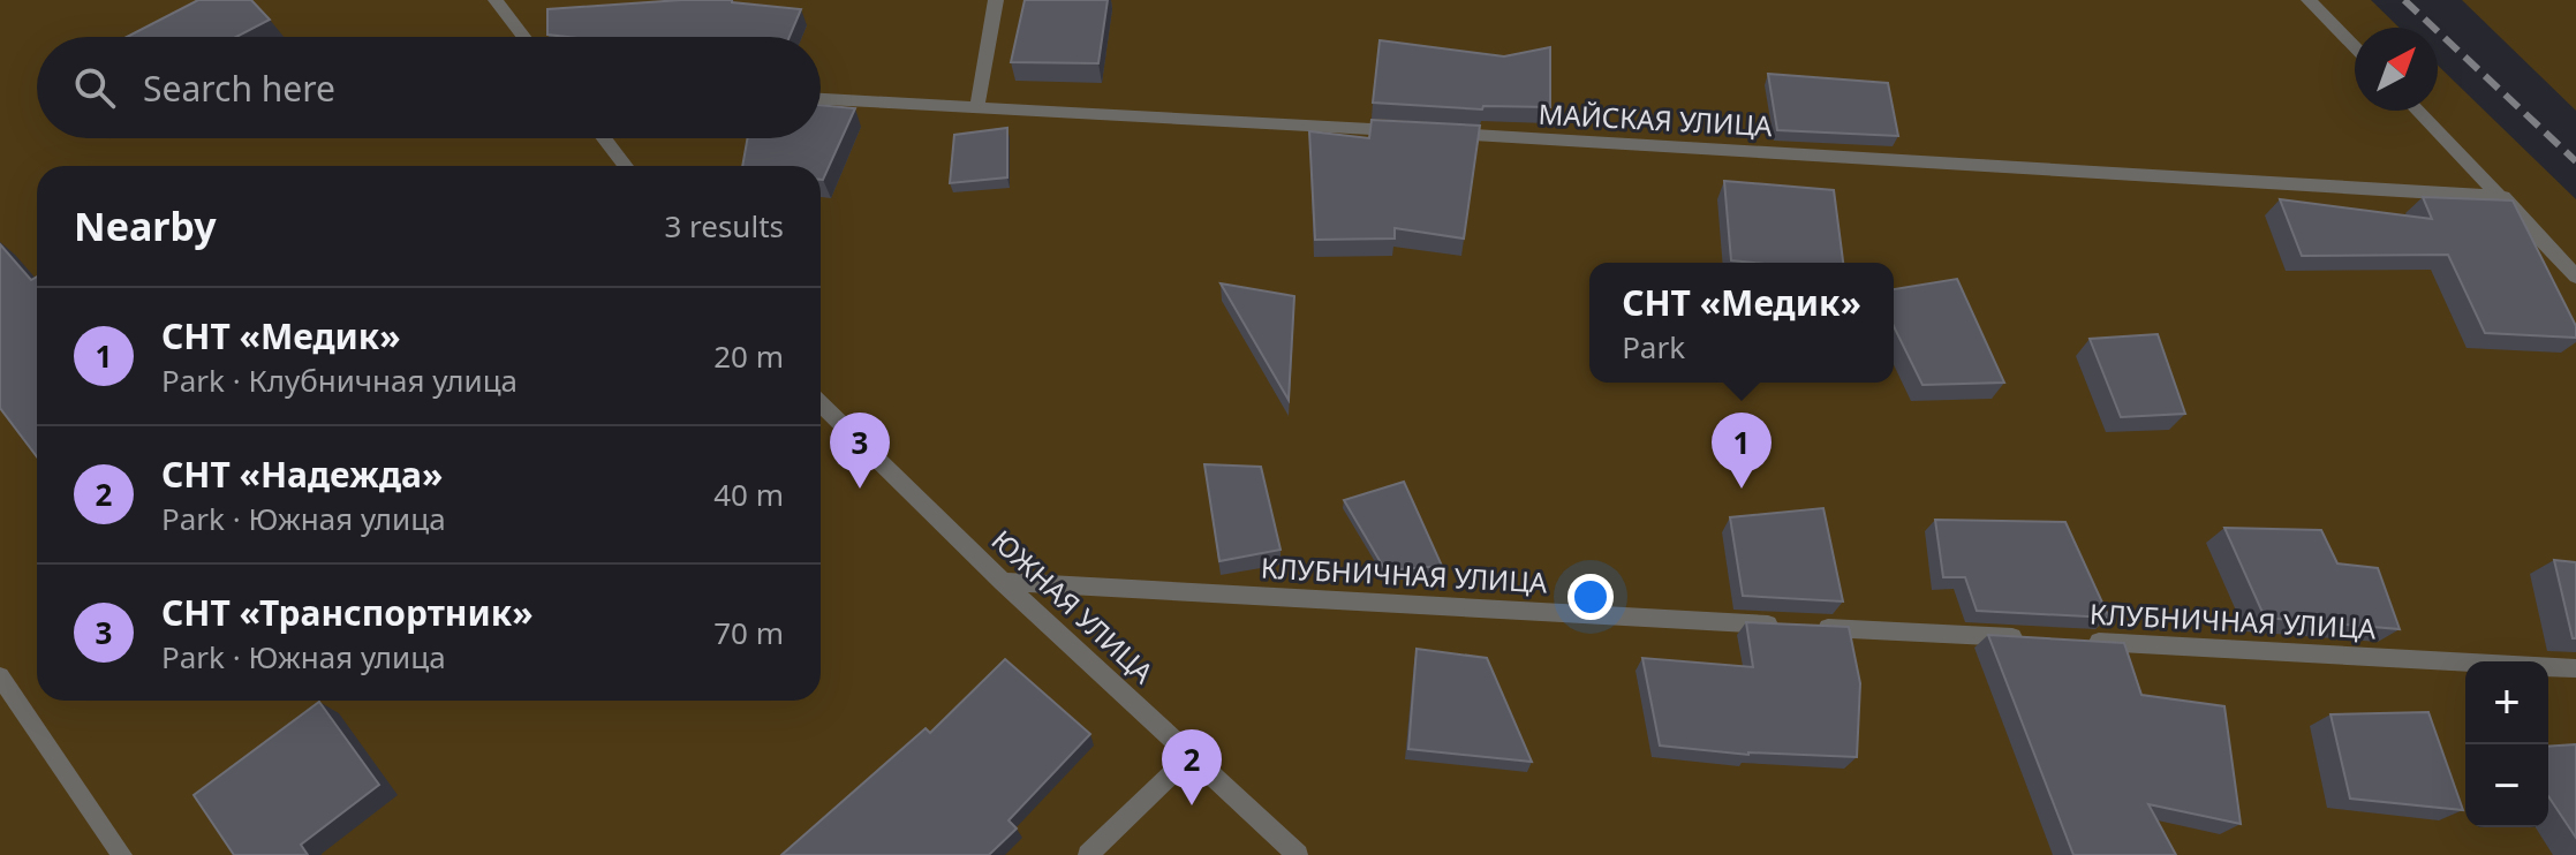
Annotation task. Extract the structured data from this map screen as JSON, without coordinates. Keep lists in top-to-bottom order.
{
  "streets": {
    "street": ["МАЙСКАЯ УЛИЦА", "КЛУБНИЧНАЯ УЛИЦА", "ЮЖНАЯ УЛИЦА"]
  },
  "crossings": [
    ["КЛУБНИЧНАЯ УЛИЦА", "ЮЖНАЯ УЛИЦА"]
  ],
  "north": "top right",
  "page": {
    "search": "Search here",
    "heading": ["Nearby", "3 results"],
    "popup": ["СНТ «Медик»", "Park"],
    "list": [
      {
        "mark": "1",
        "name": "СНТ «Медик»",
        "note": "Park · Клубничная улица",
        "value": "20 m"
      },
      {
        "mark": "2",
        "name": "СНТ «Надежда»",
        "note": "Park · Южная улица",
        "value": "40 m"
      },
      {
        "mark": "3",
        "name": "СНТ «Транспортник»",
        "note": "Park · Южная улица",
        "value": "70 m"
      }
    ],
    "pins": ["1", "3", "2"],
    "map_buttons": ["+", "−"]
  }
}
